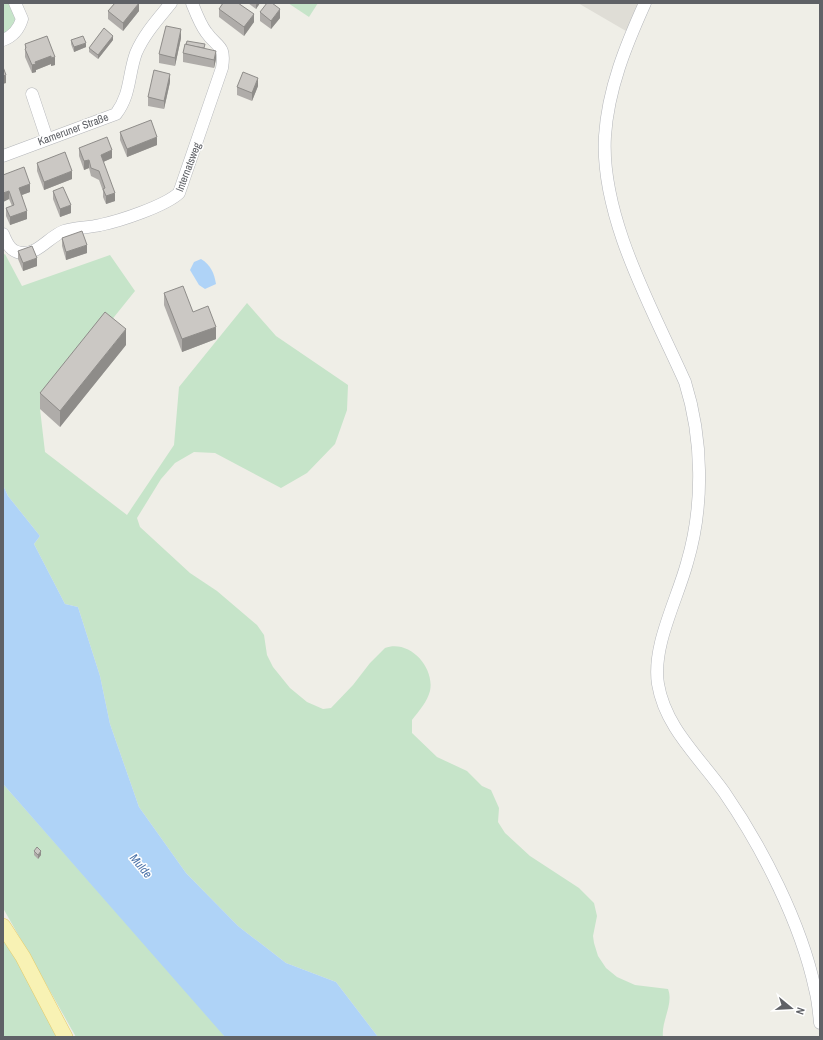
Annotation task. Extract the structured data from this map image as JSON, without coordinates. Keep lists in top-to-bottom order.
{
  "streets": {
    "street": ["Kameruner Straße", "Internatsweg"]
  },
  "water": ["Mulde"],
  "north": "right"
}
